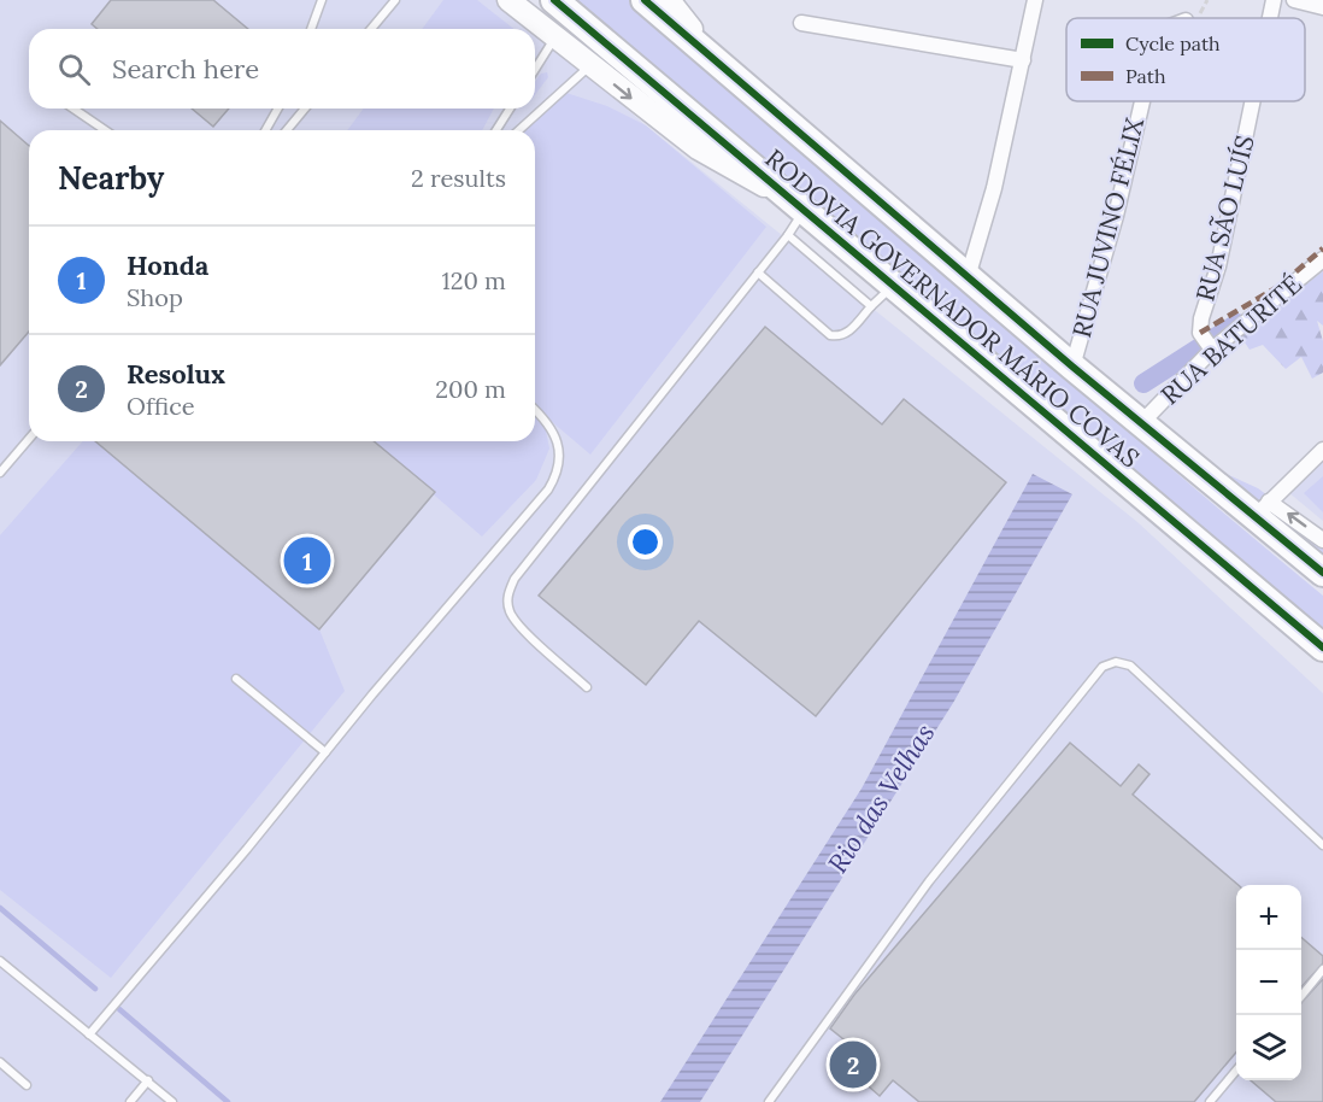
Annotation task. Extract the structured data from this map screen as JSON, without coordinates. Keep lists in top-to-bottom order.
{
  "streets": {
    "highway": ["RODOVIA GOVERNADOR MÁRIO COVAS"],
    "street": ["RUA SÃO LUÍS", "RUA JUVINO FÉLIX", "RUA BATURITÉ"]
  },
  "crossings": [
    ["RUA SÃO LUÍS", "RUA BATURITÉ"],
    ["RUA JUVINO FÉLIX", "RODOVIA GOVERNADOR MÁRIO COVAS"],
    ["RODOVIA GOVERNADOR MÁRIO COVAS", "RUA BATURITÉ"]
  ],
  "water": ["Rio das Velhas"],
  "legend": ["Cycle path", "Path"],
  "page": {
    "search": "Search here",
    "heading": ["Nearby", "2 results"],
    "list": [
      {
        "mark": "1",
        "name": "Honda",
        "note": "Shop",
        "value": "120 m"
      },
      {
        "mark": "2",
        "name": "Resolux",
        "note": "Office",
        "value": "200 m"
      }
    ],
    "pins": ["1", "2"],
    "map_buttons": ["+", "−"]
  }
}
